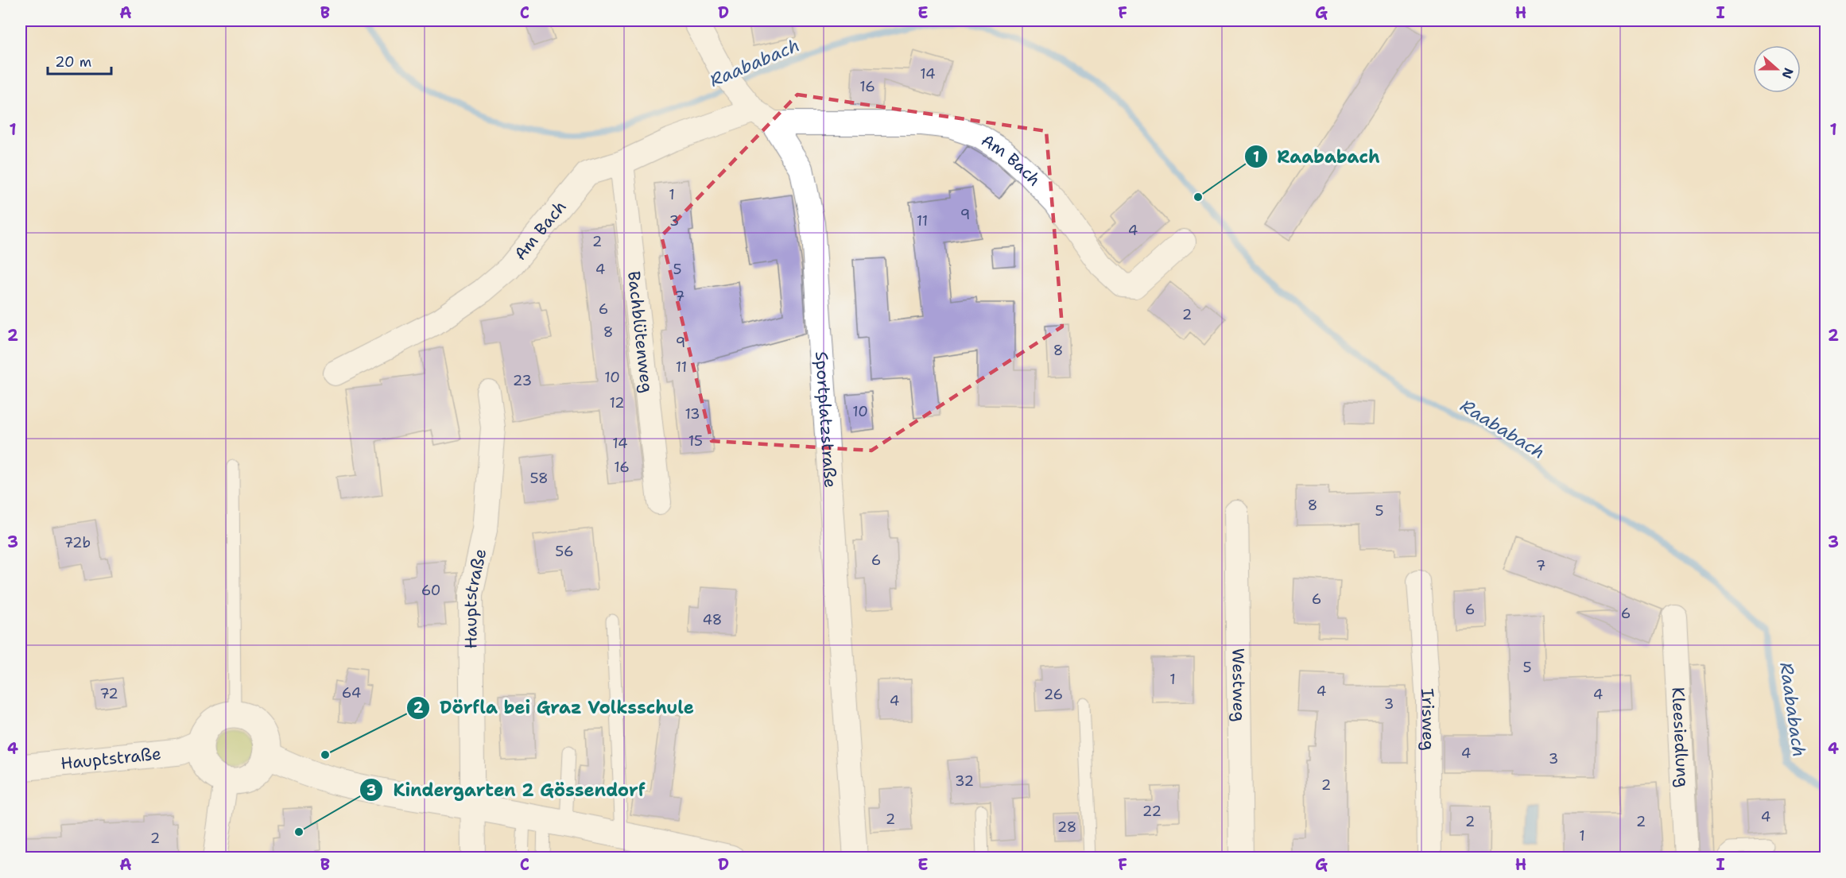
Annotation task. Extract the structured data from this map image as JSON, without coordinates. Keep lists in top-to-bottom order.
{
  "streets": {
    "main road": ["Hauptstraße"],
    "street": [
      "Am Bach",
      "Bachblütenweg",
      "Sportplatzstraße",
      "Westweg",
      "Irisweg",
      "Kleesiedlung"
    ]
  },
  "crossings": [
    ["Am Bach", "Bachblütenweg"],
    ["Am Bach", "Sportplatzstraße"]
  ],
  "water": ["Raababach"],
  "places": ["Raababach", "Dörfla bei Graz Volksschule", "Kindergarten 2 Gössendorf"],
  "house_numbers": [
    "14",
    "16",
    "1",
    "9",
    "3",
    "11",
    "4",
    "2",
    "4",
    "5",
    "7",
    "6",
    "2",
    "8",
    "9",
    "8",
    "11",
    "10",
    "23",
    "12",
    "10",
    "13",
    "15",
    "14",
    "16",
    "58",
    "8",
    "5",
    "72b",
    "56",
    "6",
    "7",
    "60",
    "6",
    "6",
    "6",
    "48",
    "5",
    "1",
    "4",
    "64",
    "72",
    "26",
    "4",
    "4",
    "3",
    "4",
    "3",
    "32",
    "2",
    "22",
    "4",
    "2",
    "2",
    "2",
    "28",
    "1",
    "2"
  ],
  "scale_bar": "20 m",
  "north": "right",
  "grid": {
    "columns": [
      "A",
      "B",
      "C",
      "D",
      "E",
      "F",
      "G",
      "H",
      "I"
    ],
    "rows": [
      "1",
      "2",
      "3",
      "4"
    ]
  }
}
